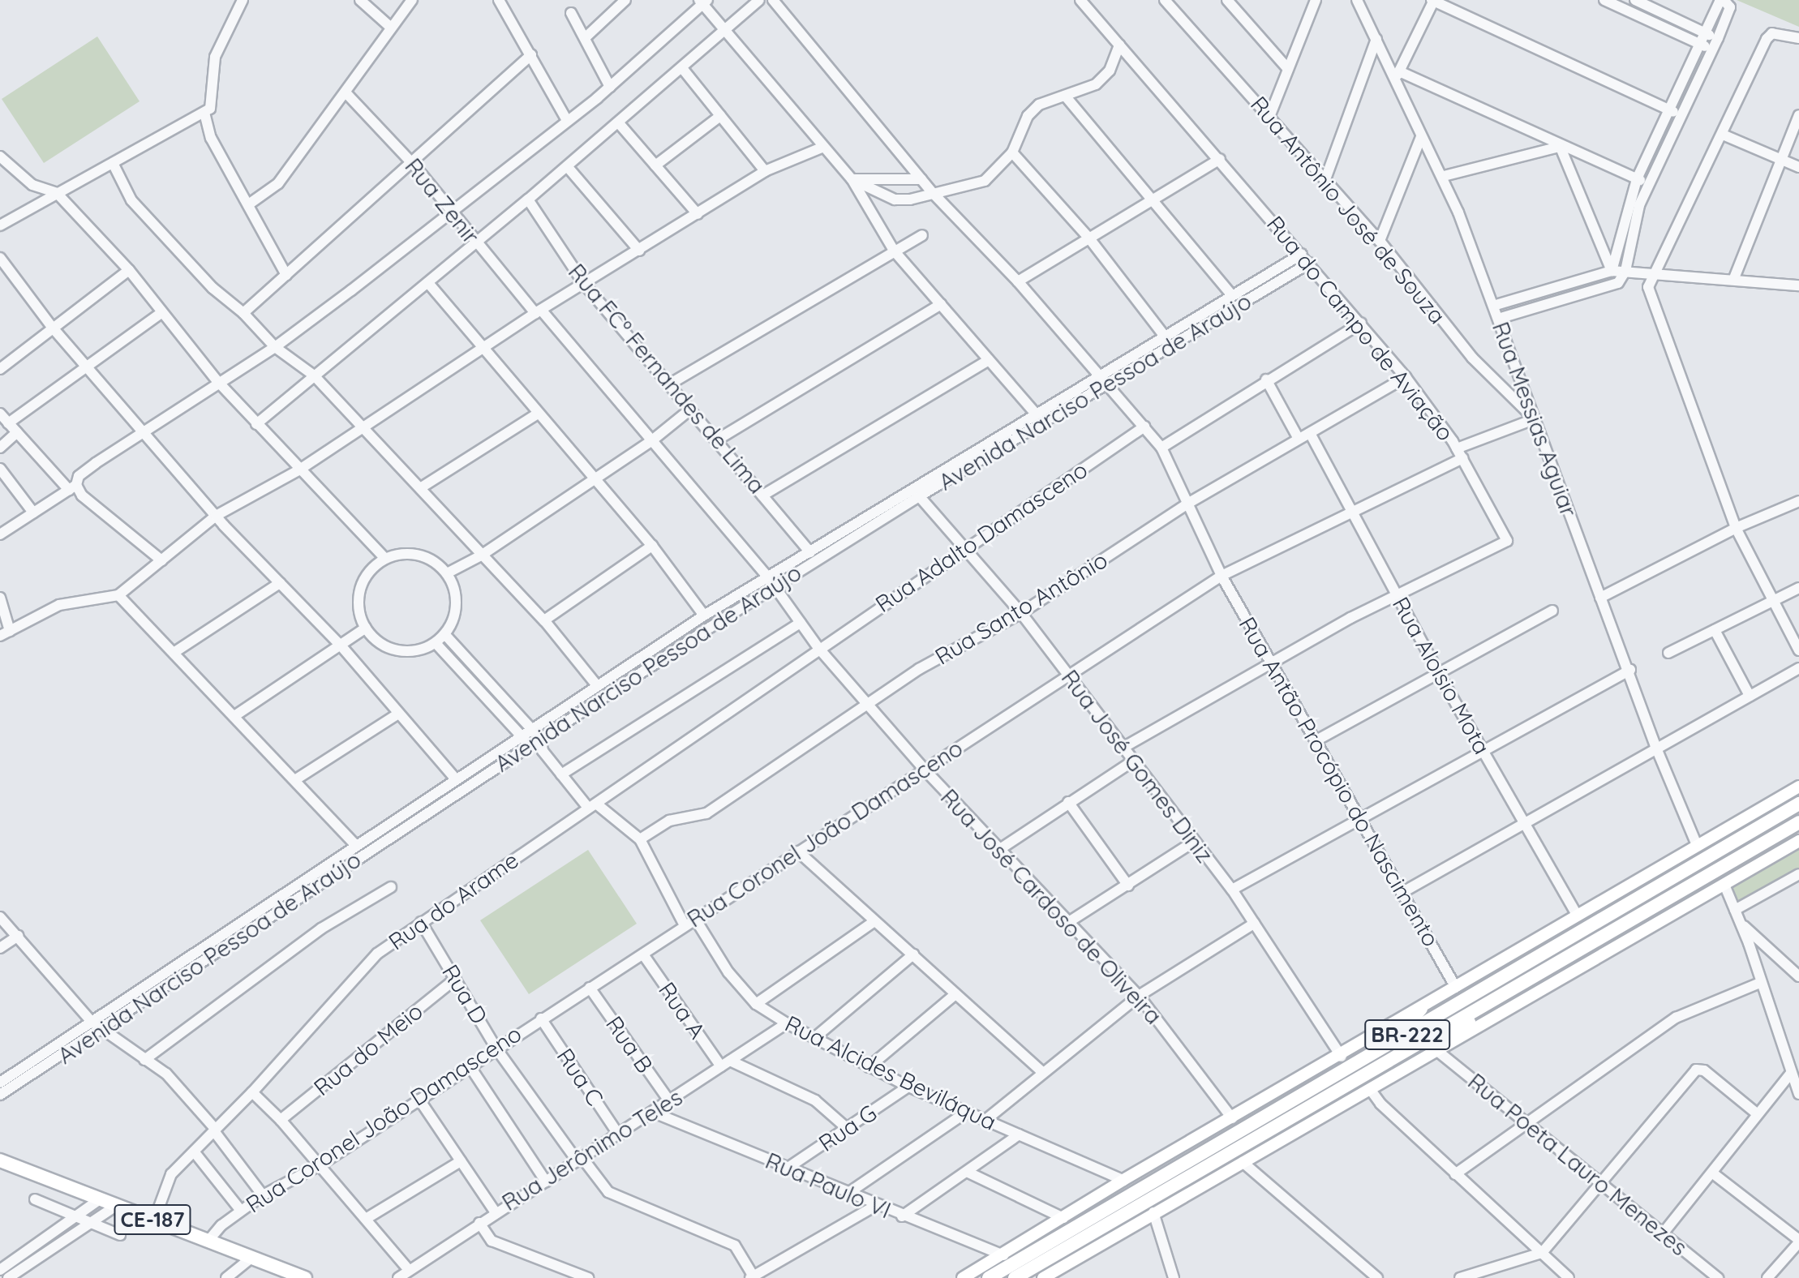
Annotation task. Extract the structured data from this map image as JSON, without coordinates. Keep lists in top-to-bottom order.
{
  "streets": {
    "highway": ["BR-222", "CE-187"],
    "street": [
      "Rua Zenir",
      "Rua Antônio José de Souza",
      "Rua do Campo de Aviação",
      "Rua FCº Fernandes de Lima",
      "Avenida Narciso Pessoa de Araújo",
      "Rua Messias Aguiar",
      "Rua Adalto Damasceno",
      "Rua Santo Antônio",
      "Rua Aloísio Mota",
      "Rua José Gomes Diniz",
      "Rua Antão Procópio do Nascimento",
      "Rua Coronel João Damasceno",
      "Rua do Arame",
      "Rua José Cardoso de Oliveira",
      "Rua D",
      "Rua A",
      "Rua B",
      "Rua do Meio",
      "Rua Alcides Beviláqua",
      "Rua C",
      "Rua G",
      "Rua Jerônimo Teles",
      "Rua Poeta Lauro Menezes",
      "Rua Paulo VI"
    ]
  },
  "crossings": [
    ["Rua Zenir", "Rua José Cardoso de Oliveira"],
    ["Rua Antônio José de Souza", "Rua Messias Aguiar"],
    ["Rua Antônio José de Souza", "Rua Coronel João Damasceno"],
    ["Rua do Campo de Aviação", "Avenida Narciso Pessoa de Araújo"],
    ["Rua do Campo de Aviação", "Rua Santo Antônio"],
    ["Rua do Campo de Aviação", "Rua Aloísio Mota"],
    ["Rua do Campo de Aviação", "Rua Coronel João Damasceno"],
    ["Rua FCº Fernandes de Lima", "Avenida Narciso Pessoa de Araújo"],
    ["Avenida Narciso Pessoa de Araújo", "Rua José Gomes Diniz"],
    ["Avenida Narciso Pessoa de Araújo", "Rua Antão Procópio do Nascimento"],
    ["Avenida Narciso Pessoa de Araújo", "Rua José Cardoso de Oliveira"],
    ["Rua Messias Aguiar", "Rua Coronel João Damasceno"],
    ["Rua Adalto Damasceno", "Rua José Gomes Diniz"],
    ["Rua Adalto Damasceno", "Rua Antão Procópio do Nascimento"],
    ["Rua Adalto Damasceno", "Rua do Arame"],
    ["Rua Adalto Damasceno", "Rua José Cardoso de Oliveira"],
    ["Rua Santo Antônio", "Rua Aloísio Mota"],
    ["Rua Santo Antônio", "Rua José Gomes Diniz"],
    ["Rua Santo Antônio", "Rua Antão Procópio do Nascimento"],
    ["Rua Santo Antônio", "Rua José Cardoso de Oliveira"],
    ["Rua Aloísio Mota", "Rua Coronel João Damasceno"],
    ["Rua José Gomes Diniz", "Rua Coronel João Damasceno"],
    ["Rua Antão Procópio do Nascimento", "Rua Coronel João Damasceno"],
    ["Rua Coronel João Damasceno", "Rua José Cardoso de Oliveira"],
    ["Rua Coronel João Damasceno", "Rua D"],
    ["Rua Coronel João Damasceno", "Rua A"],
    ["Rua Coronel João Damasceno", "Rua B"],
    ["Rua Coronel João Damasceno", "Rua Alcides Beviláqua"],
    ["Rua Coronel João Damasceno", "Rua C"],
    ["Rua Coronel João Damasceno", "CE-187"],
    ["Rua do Arame", "Rua José Cardoso de Oliveira"],
    ["Rua do Arame", "Rua D"],
    ["Rua do Arame", "CE-187"],
    ["Rua D", "Rua do Meio"],
    ["Rua D", "Rua Jerônimo Teles"],
    ["Rua A", "Rua Jerônimo Teles"],
    ["BR-222", "Rua Poeta Lauro Menezes"],
    ["BR-222", "Rua Paulo VI"],
    ["Rua B", "Rua Jerônimo Teles"],
    ["Rua Alcides Beviláqua", "Rua G"],
    ["Rua Alcides Beviláqua", "Rua Jerônimo Teles"],
    ["Rua C", "Rua Jerônimo Teles"],
    ["Rua G", "Rua Paulo VI"],
    ["Rua Jerônimo Teles", "Rua Paulo VI"]
  ]
}
